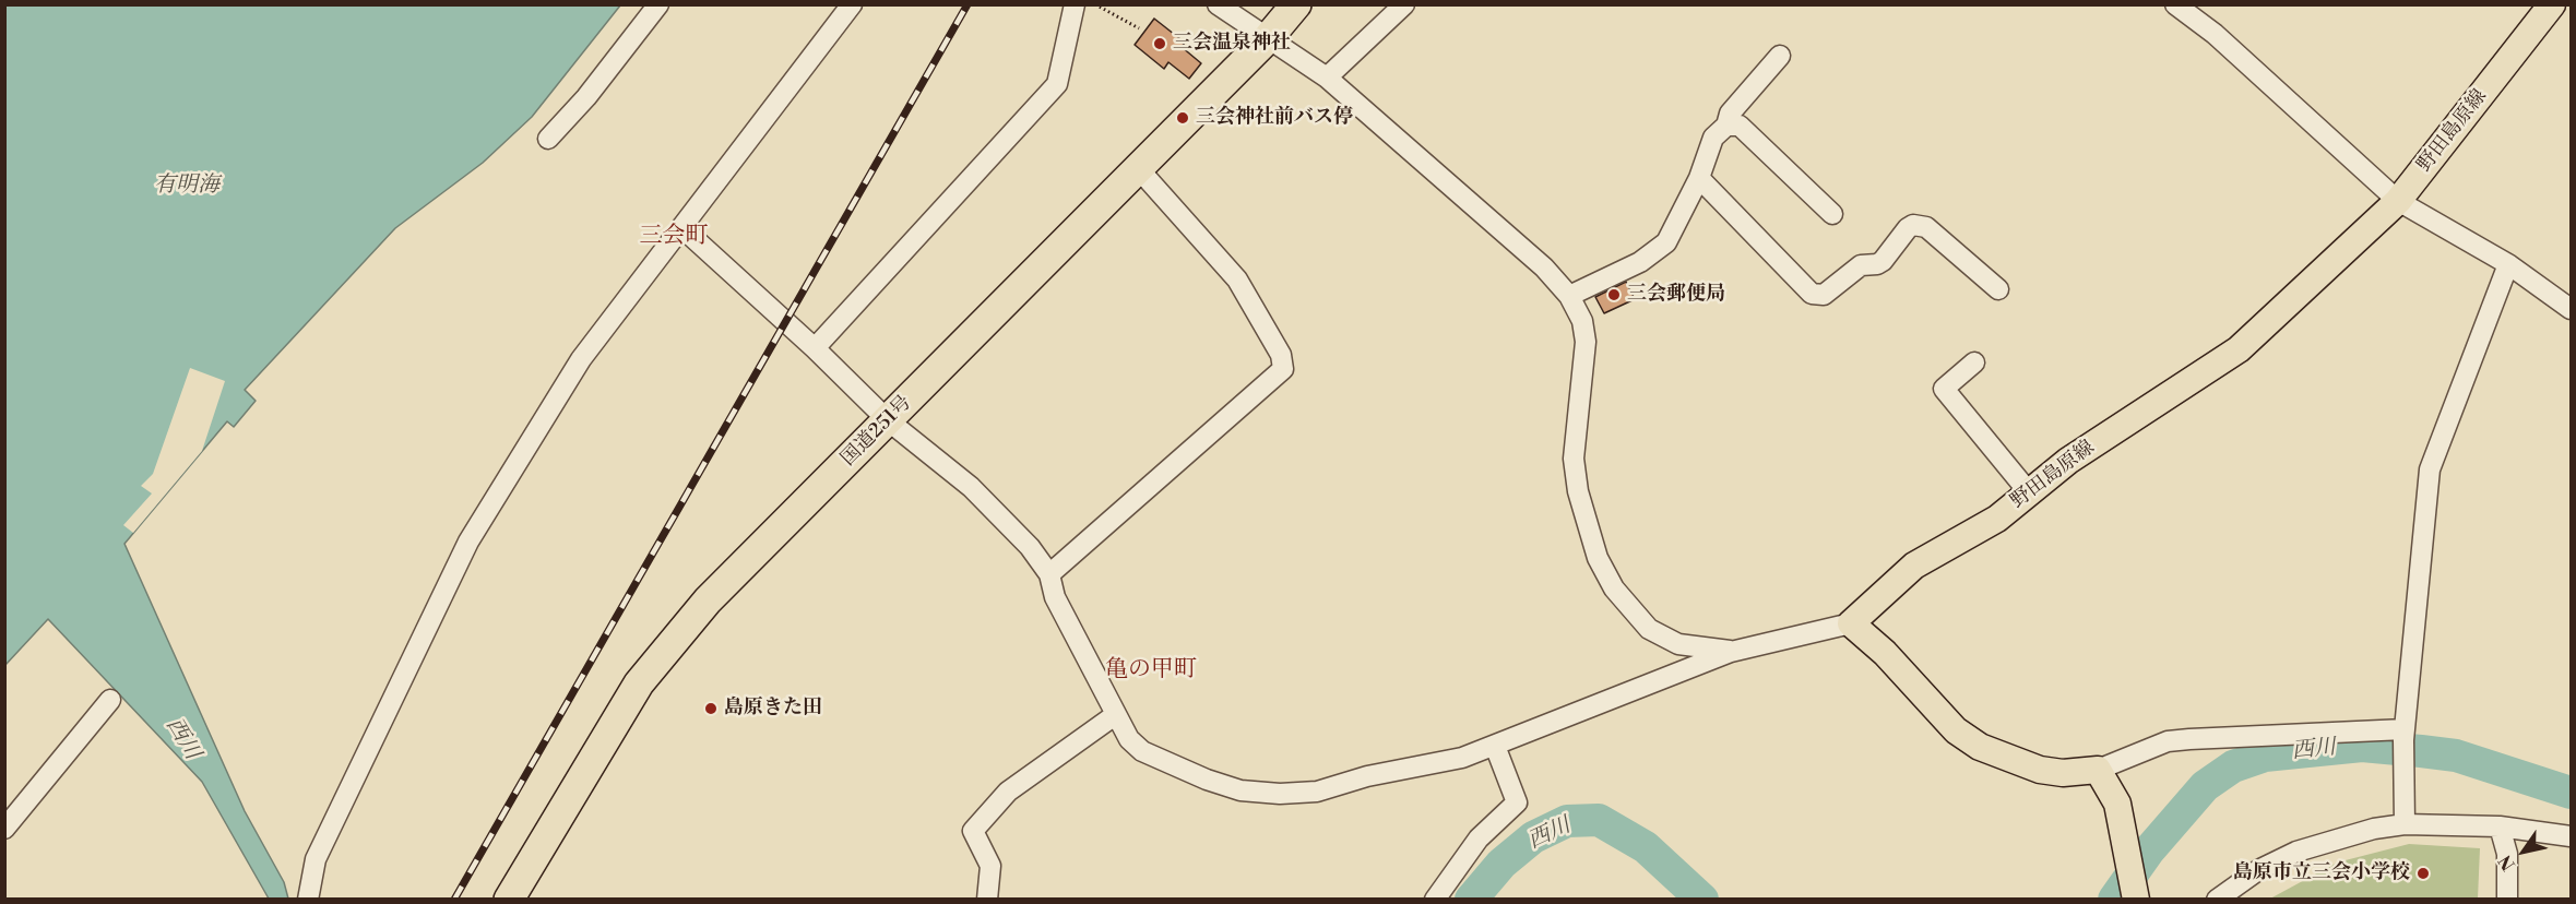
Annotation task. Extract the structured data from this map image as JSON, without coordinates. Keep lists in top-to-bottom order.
{
  "streets": {
    "highway": ["国道251号"],
    "main road": ["野田島原線"]
  },
  "districts": ["三会町", "亀の甲町"],
  "water": ["有明海", "西川"],
  "places": [
    "三会温泉神社",
    "三会神社前バス停",
    "三会郵便局",
    "島原きた田",
    "島原市立三会小学校"
  ],
  "north": "bottom left"
}
